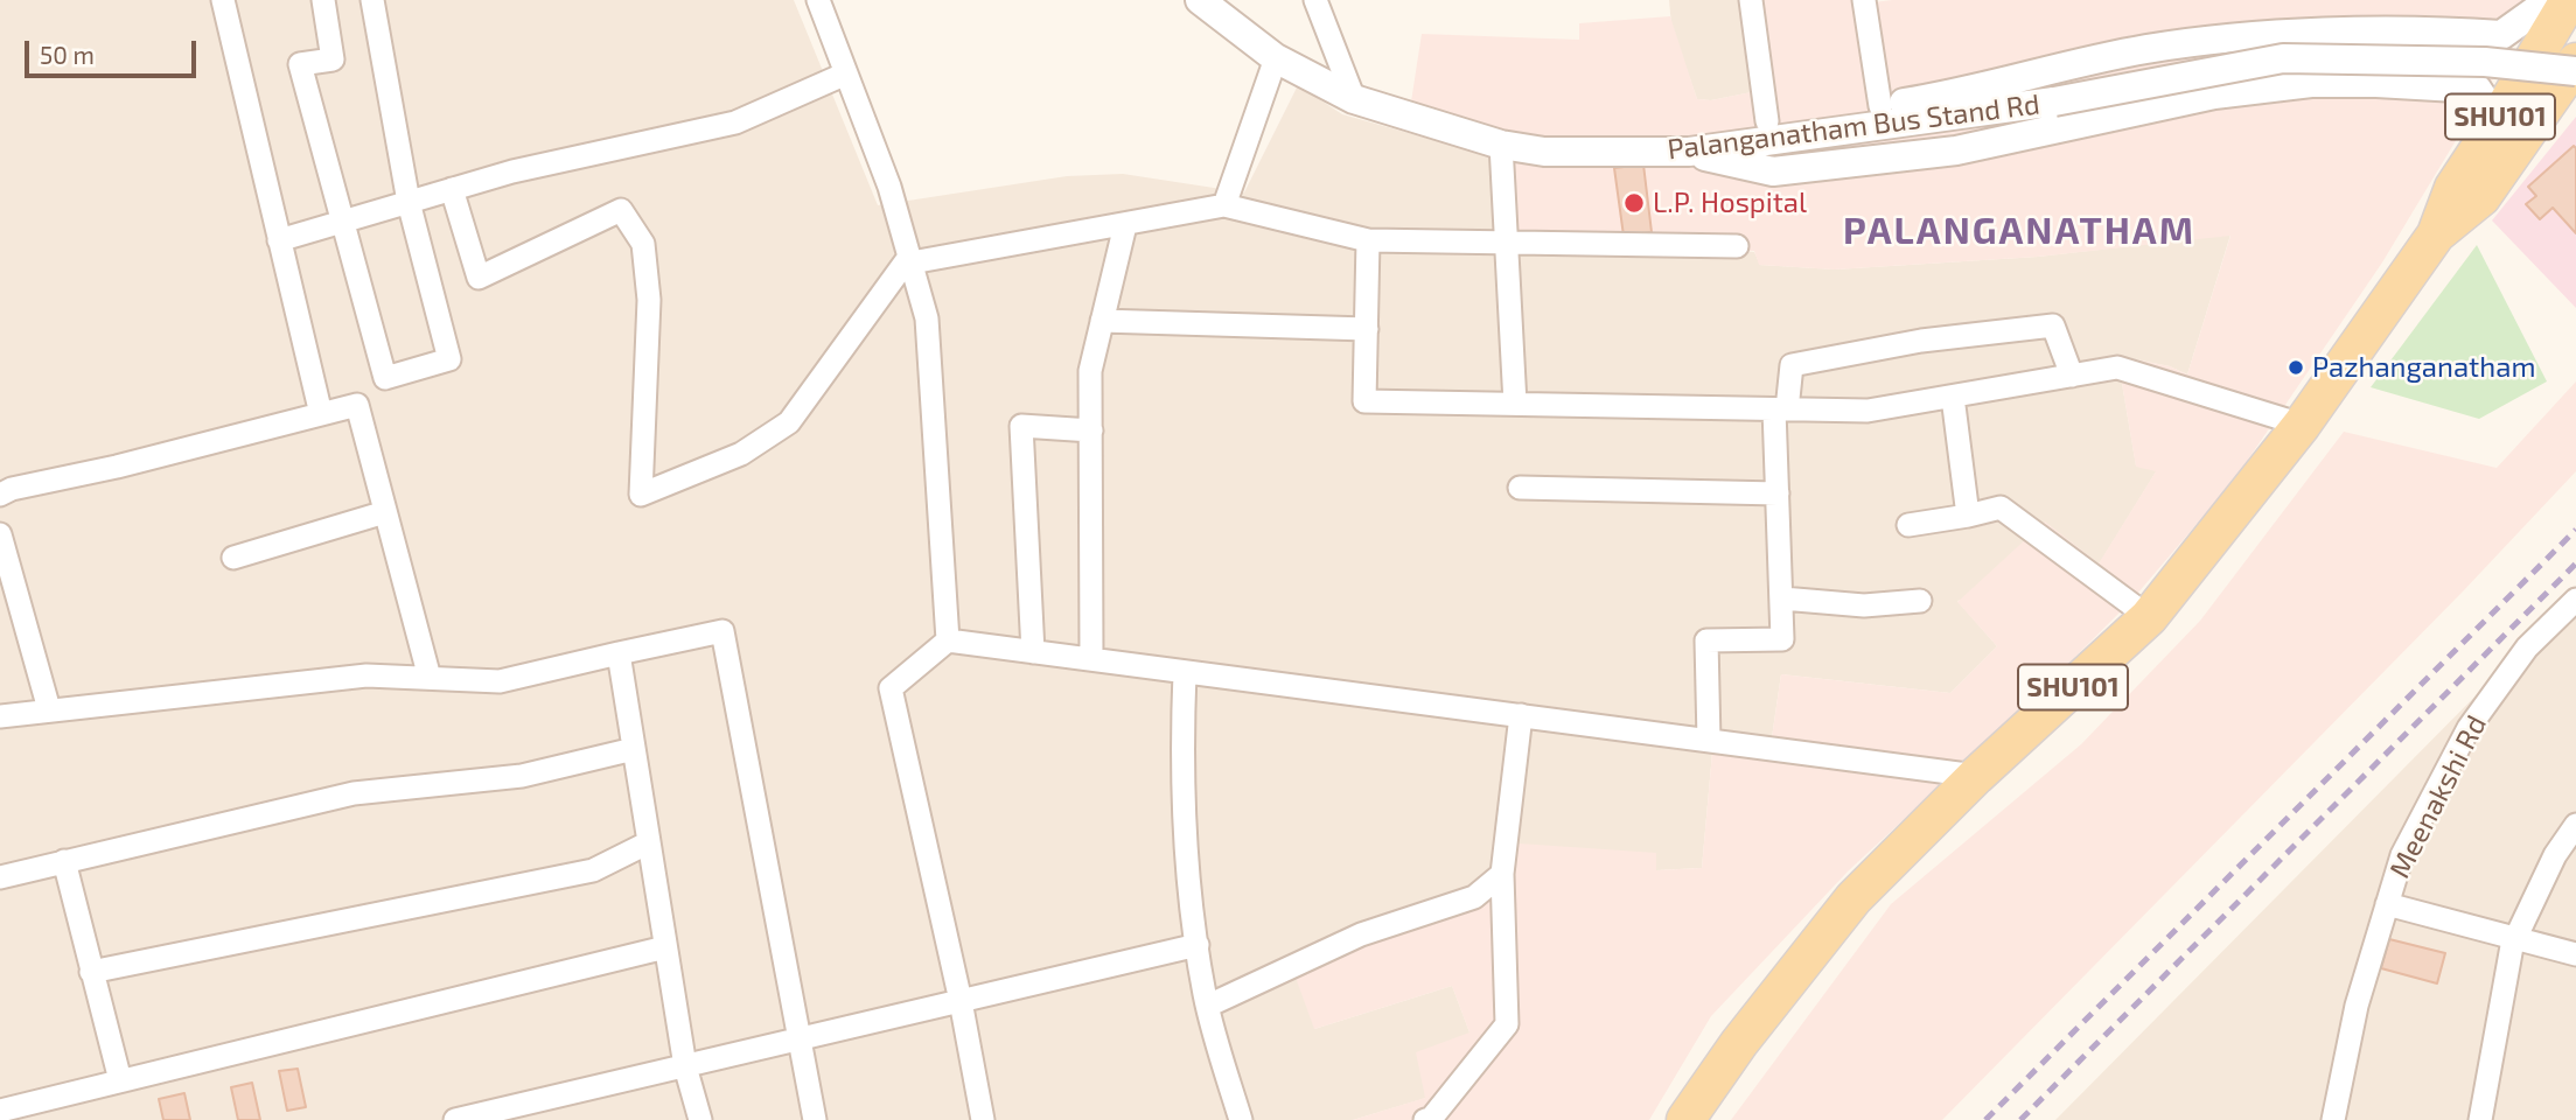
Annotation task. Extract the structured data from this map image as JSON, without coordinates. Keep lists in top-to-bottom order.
{
  "streets": {
    "main road": ["SHU101"],
    "street": ["Palanganatham Bus Stand Rd", "Meenakshi Rd"]
  },
  "crossings": [
    ["SHU101", "Palanganatham Bus Stand Rd"]
  ],
  "districts": ["PALANGANATHAM"],
  "places": ["L.P. Hospital", "Pazhanganatham"],
  "scale_bar": "50 m"
}
